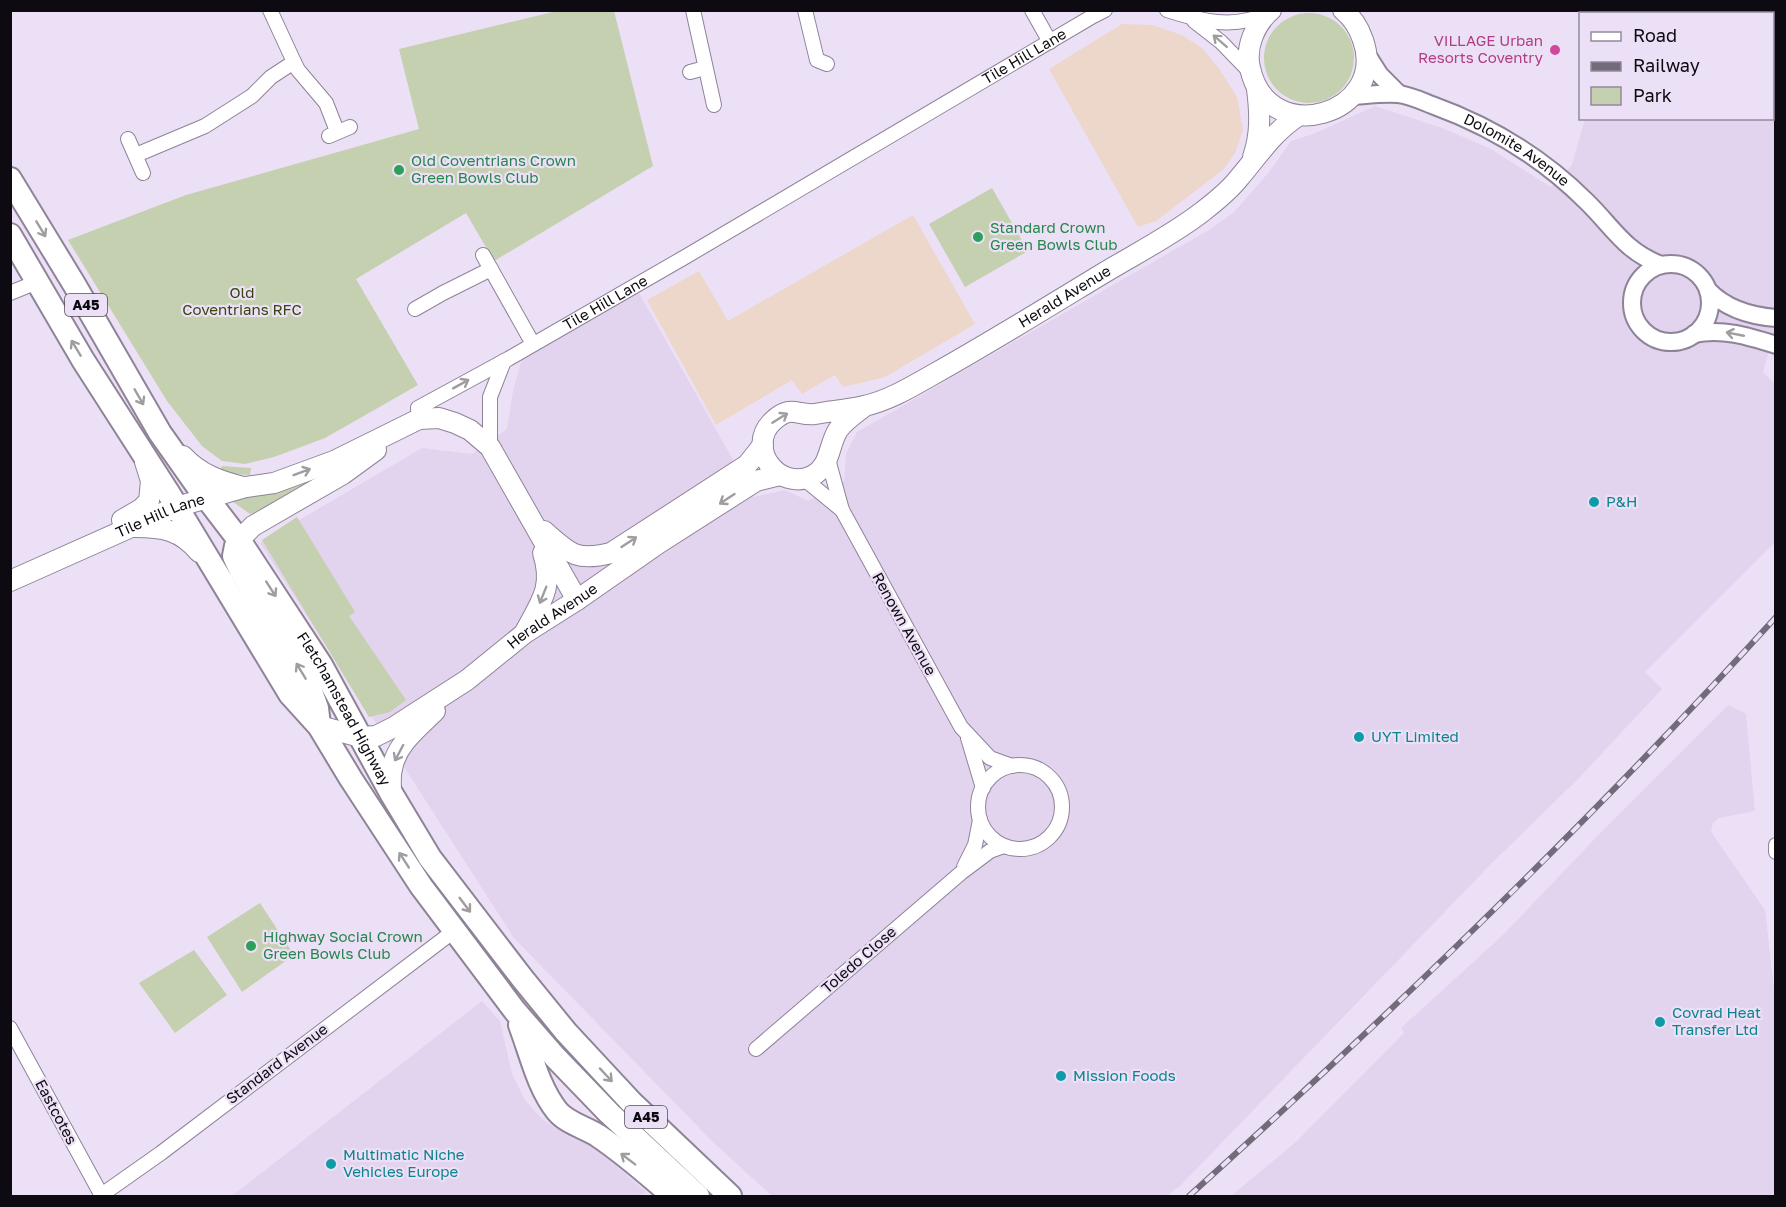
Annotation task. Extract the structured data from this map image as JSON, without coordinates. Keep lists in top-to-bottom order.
{
  "streets": {
    "highway": ["A45", "Fletchamstead Highway"],
    "main road": ["Tile Hill Lane", "Herald Avenue"],
    "street": [
      "Dolomite Avenue",
      "Renown Avenue",
      "Toledo Close",
      "Standard Avenue",
      "Eastcotes"
    ]
  },
  "crossings": [
    ["Tile Hill Lane", "Fletchamstead Highway"],
    ["Herald Avenue", "Renown Avenue"],
    ["Herald Avenue", "Fletchamstead Highway"],
    ["Renown Avenue", "Toledo Close"],
    ["Fletchamstead Highway", "Standard Avenue"],
    ["Standard Avenue", "Eastcotes"]
  ],
  "parks": ["Old Coventrians RFC"],
  "places": [
    "VILLAGE Urban Resorts Coventry",
    "Old Coventrians Crown Green Bowls Club",
    "Standard Crown Green Bowls Club",
    "P&H",
    "UYT Limited",
    "Highway Social Crown Green Bowls Club",
    "Covrad Heat Transfer Ltd",
    "Mission Foods",
    "Multimatic Niche Vehicles Europe"
  ],
  "legend": ["Road", "Railway", "Park"]
}
